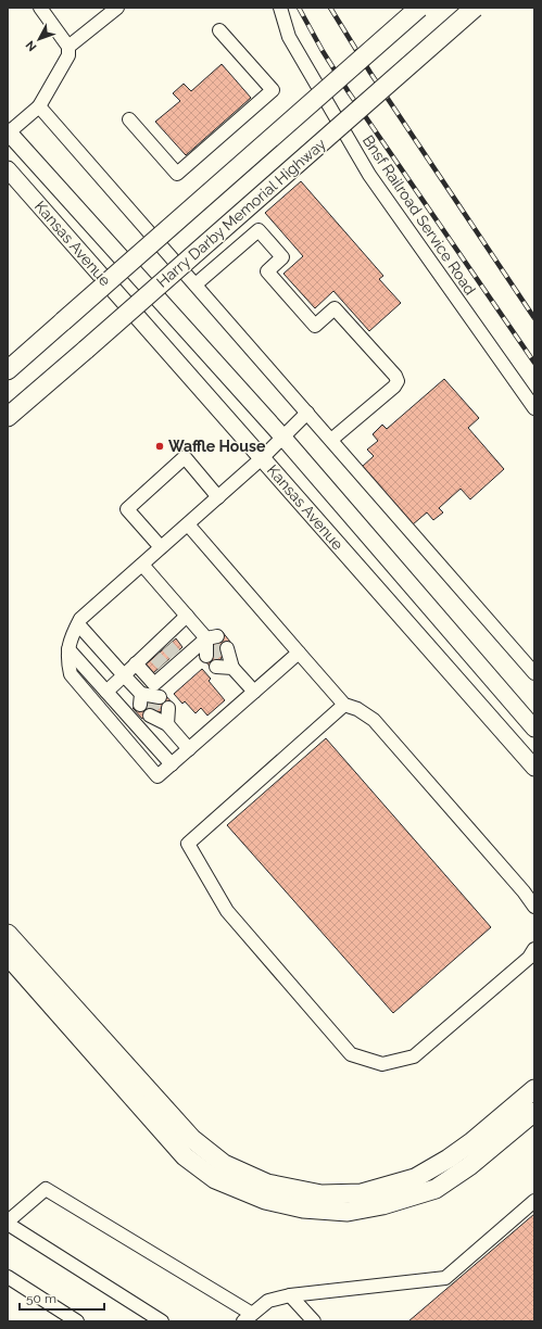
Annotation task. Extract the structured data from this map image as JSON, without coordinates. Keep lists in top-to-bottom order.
{
  "streets": {
    "highway": ["Harry Darby Memorial Highway"],
    "main road": ["Kansas Avenue"],
    "street": ["Bnsf Railroad Service Road"]
  },
  "places": ["Waffle House"],
  "scale_bar": "50 m",
  "north": "bottom left"
}
